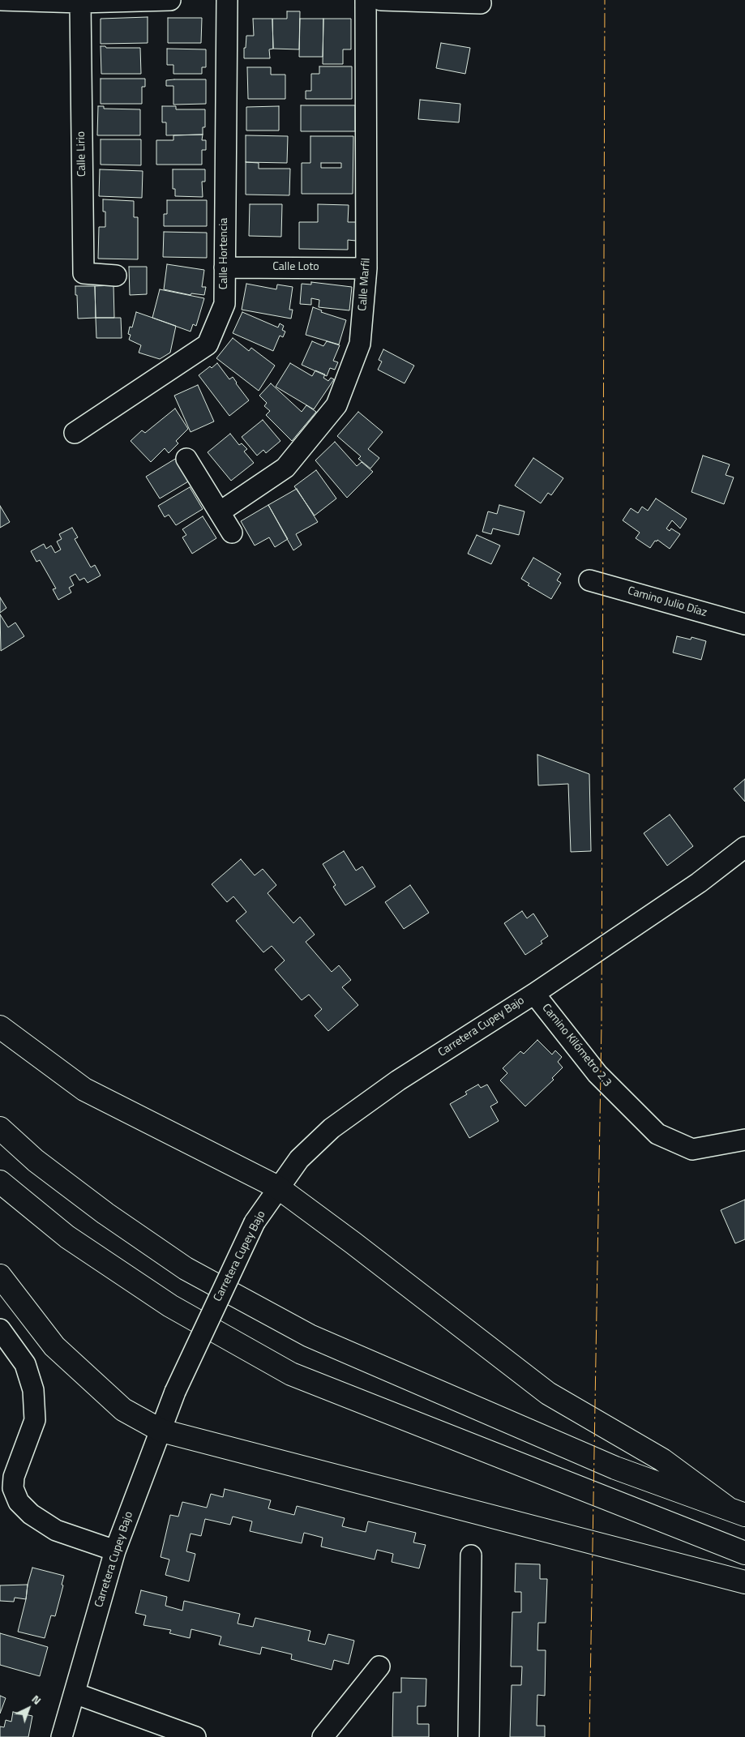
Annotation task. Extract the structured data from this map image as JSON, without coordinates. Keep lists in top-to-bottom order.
{
  "streets": {
    "street": [
      "Calle Lirio",
      "Calle Hortencia",
      "Calle Loto",
      "Calle Marfil",
      "Camino Julio Díaz",
      "Carretera Cupey Bajo",
      "Camino Kilómetro 2.3"
    ]
  },
  "crossings": [
    ["Calle Hortencia", "Calle Loto"],
    ["Calle Loto", "Calle Marfil"],
    ["Carretera Cupey Bajo", "Camino Kilómetro 2.3"]
  ],
  "north": "top right"
}
